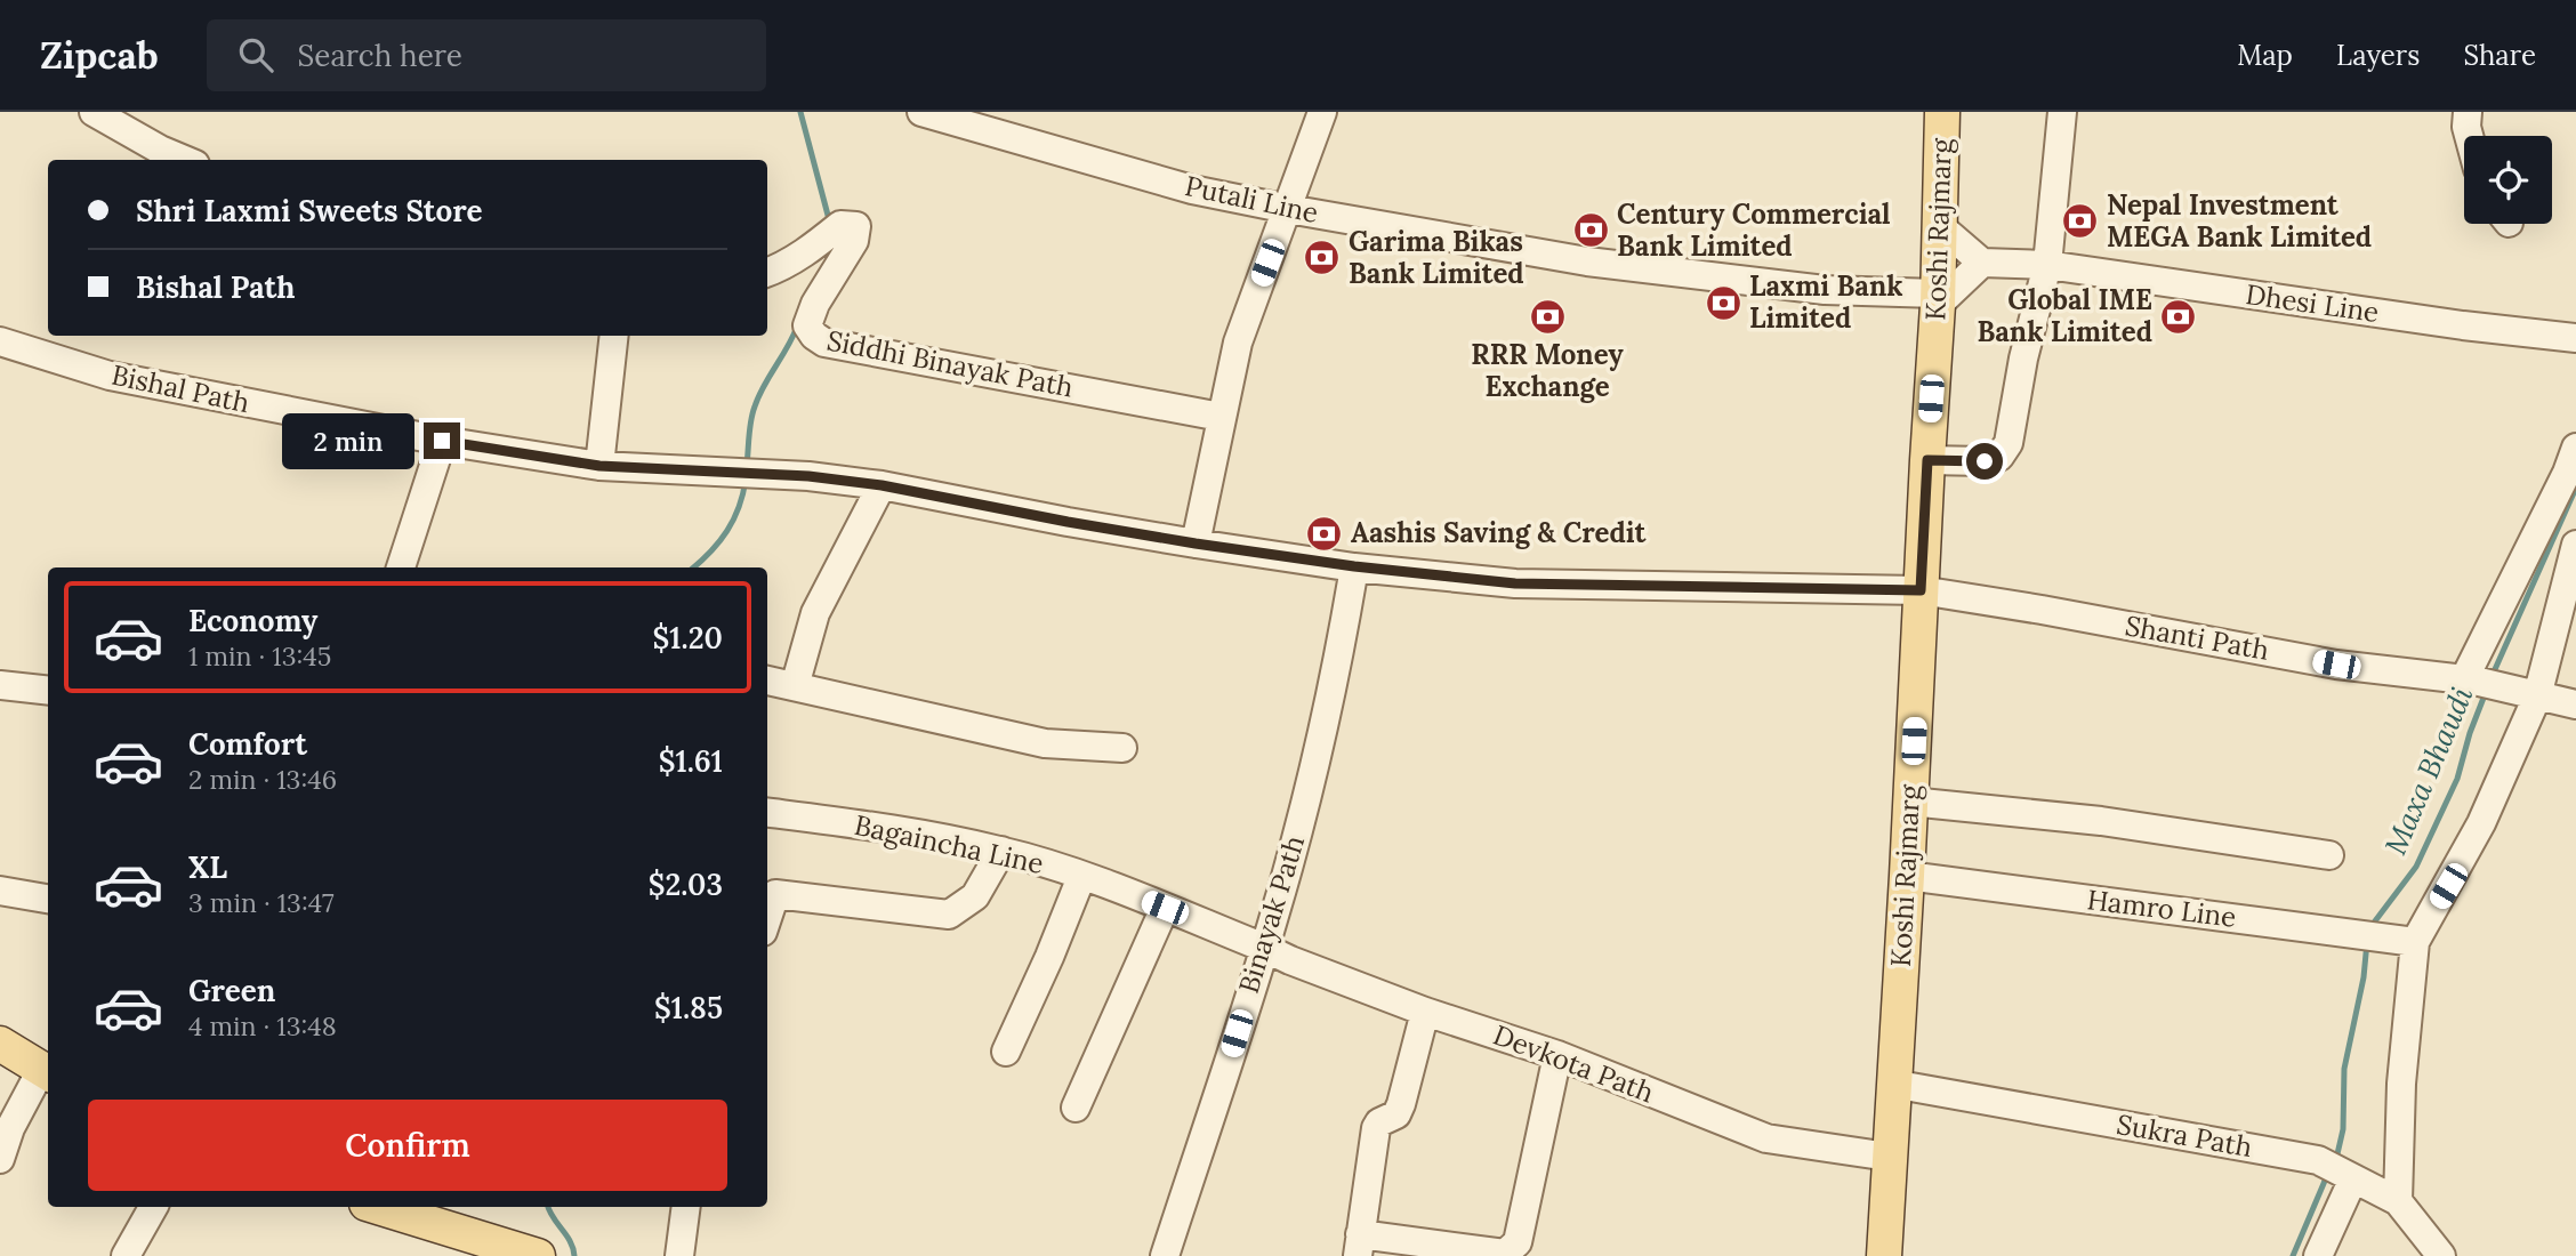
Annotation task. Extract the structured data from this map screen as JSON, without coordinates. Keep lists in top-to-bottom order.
{
  "streets": {
    "main road": ["Koshi Rajmarg"],
    "street": [
      "Putali Line",
      "Dhesi Line",
      "Siddhi Binayak Path",
      "Bishal Path",
      "Shanti Path",
      "Bagaincha Line",
      "Hamro Line",
      "Binayak Path",
      "Devkota Path",
      "Sukra Path"
    ]
  },
  "crossings": [
    ["Putali Line", "Koshi Rajmarg"],
    ["Koshi Rajmarg", "Shanti Path"],
    ["Koshi Rajmarg", "Hamro Line"],
    ["Koshi Rajmarg", "Devkota Path"],
    ["Koshi Rajmarg", "Sukra Path"],
    ["Bishal Path", "Shanti Path"],
    ["Shanti Path", "Binayak Path"],
    ["Bagaincha Line", "Binayak Path"],
    ["Bagaincha Line", "Devkota Path"],
    ["Binayak Path", "Devkota Path"]
  ],
  "water": ["Maxa Bhaudi"],
  "places": {
    "bank": [
      "Nepal Investment MEGA Bank Limited",
      "Century Commercial Bank Limited",
      "Garima Bikas Bank Limited",
      "Laxmi Bank Limited",
      "RRR Money Exchange",
      "Global IME Bank Limited",
      "Aashis Saving & Credit"
    ]
  },
  "page": {
    "header": "Zipcab",
    "search": "Search here",
    "nav": ["Map", "Layers", "Share"],
    "banner": ["Shri Laxmi Sweets Store", "Bishal Path"],
    "bubble": "2 min",
    "list": [
      {
        "name": "Economy",
        "note": "1 min · 13:45",
        "value": "$1.20"
      },
      {
        "name": "Comfort",
        "note": "2 min · 13:46",
        "value": "$1.61"
      },
      {
        "name": "XL",
        "note": "3 min · 13:47",
        "value": "$2.03"
      },
      {
        "name": "Green",
        "note": "4 min · 13:48",
        "value": "$1.85"
      }
    ],
    "buttons": "Confirm"
  }
}
